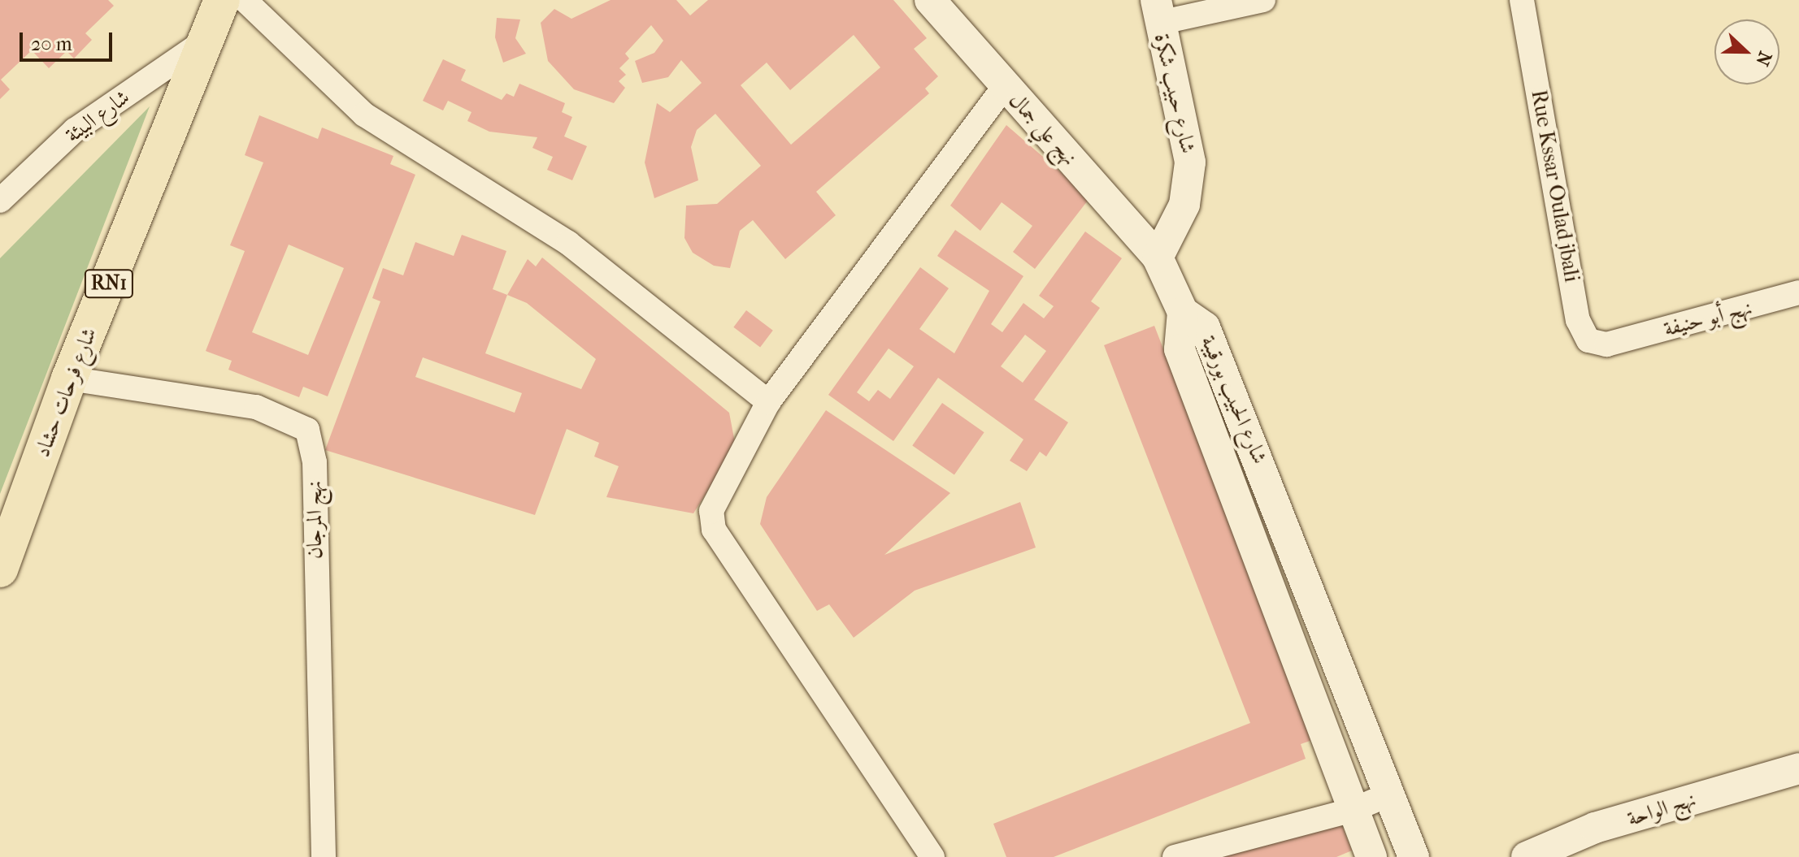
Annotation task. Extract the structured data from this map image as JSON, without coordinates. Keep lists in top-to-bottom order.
{
  "streets": {
    "main road": ["RN1", "شارع فرحات حشاد"],
    "street": [
      "شارع حبيب شكرة",
      "شارع البيئة",
      "نهج علي جمال",
      "Rue Kssar Oulad jbali",
      "نهج أبو حنيفة",
      "شارع الحبيب بورقيبة",
      "نهج المرجان",
      "نهج الواحة"
    ]
  },
  "crossings": [
    ["شارع حبيب شكرة", "نهج علي جمال"],
    ["شارع البيئة", "شارع فرحات حشاد"],
    ["نهج علي جمال", "شارع الحبيب بورقيبة"],
    ["Rue Kssar Oulad jbali", "نهج أبو حنيفة"],
    ["شارع فرحات حشاد", "نهج المرجان"]
  ],
  "scale_bar": "20 m",
  "north": "right"
}
